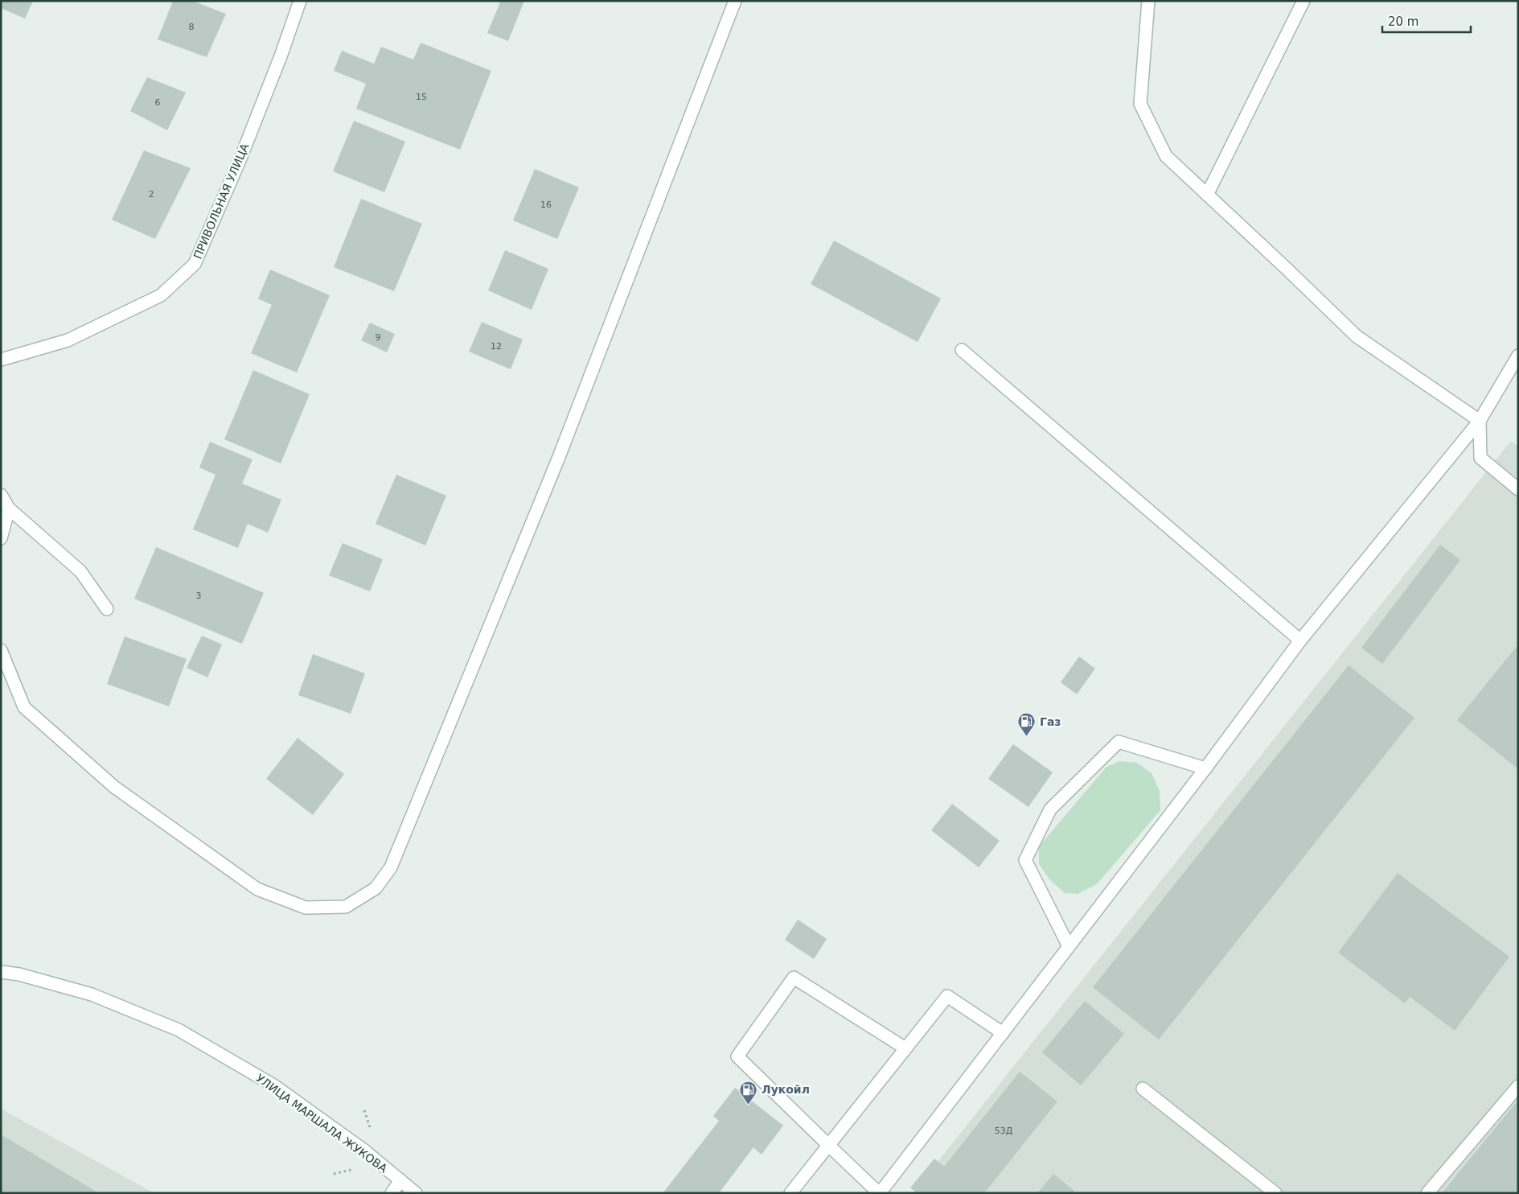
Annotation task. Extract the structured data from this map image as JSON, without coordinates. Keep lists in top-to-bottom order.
{
  "streets": {
    "street": ["ПРИВОЛЬНАЯ УЛИЦА", "УЛИЦА МАРШАЛА ЖУКОВА"]
  },
  "places": {
    "fuel station": ["Газ", "Лукойл"]
  },
  "house_numbers": [
    "8",
    "15",
    "6",
    "2",
    "16",
    "9",
    "12",
    "3",
    "53Д"
  ],
  "scale_bar": "20 m"
}
